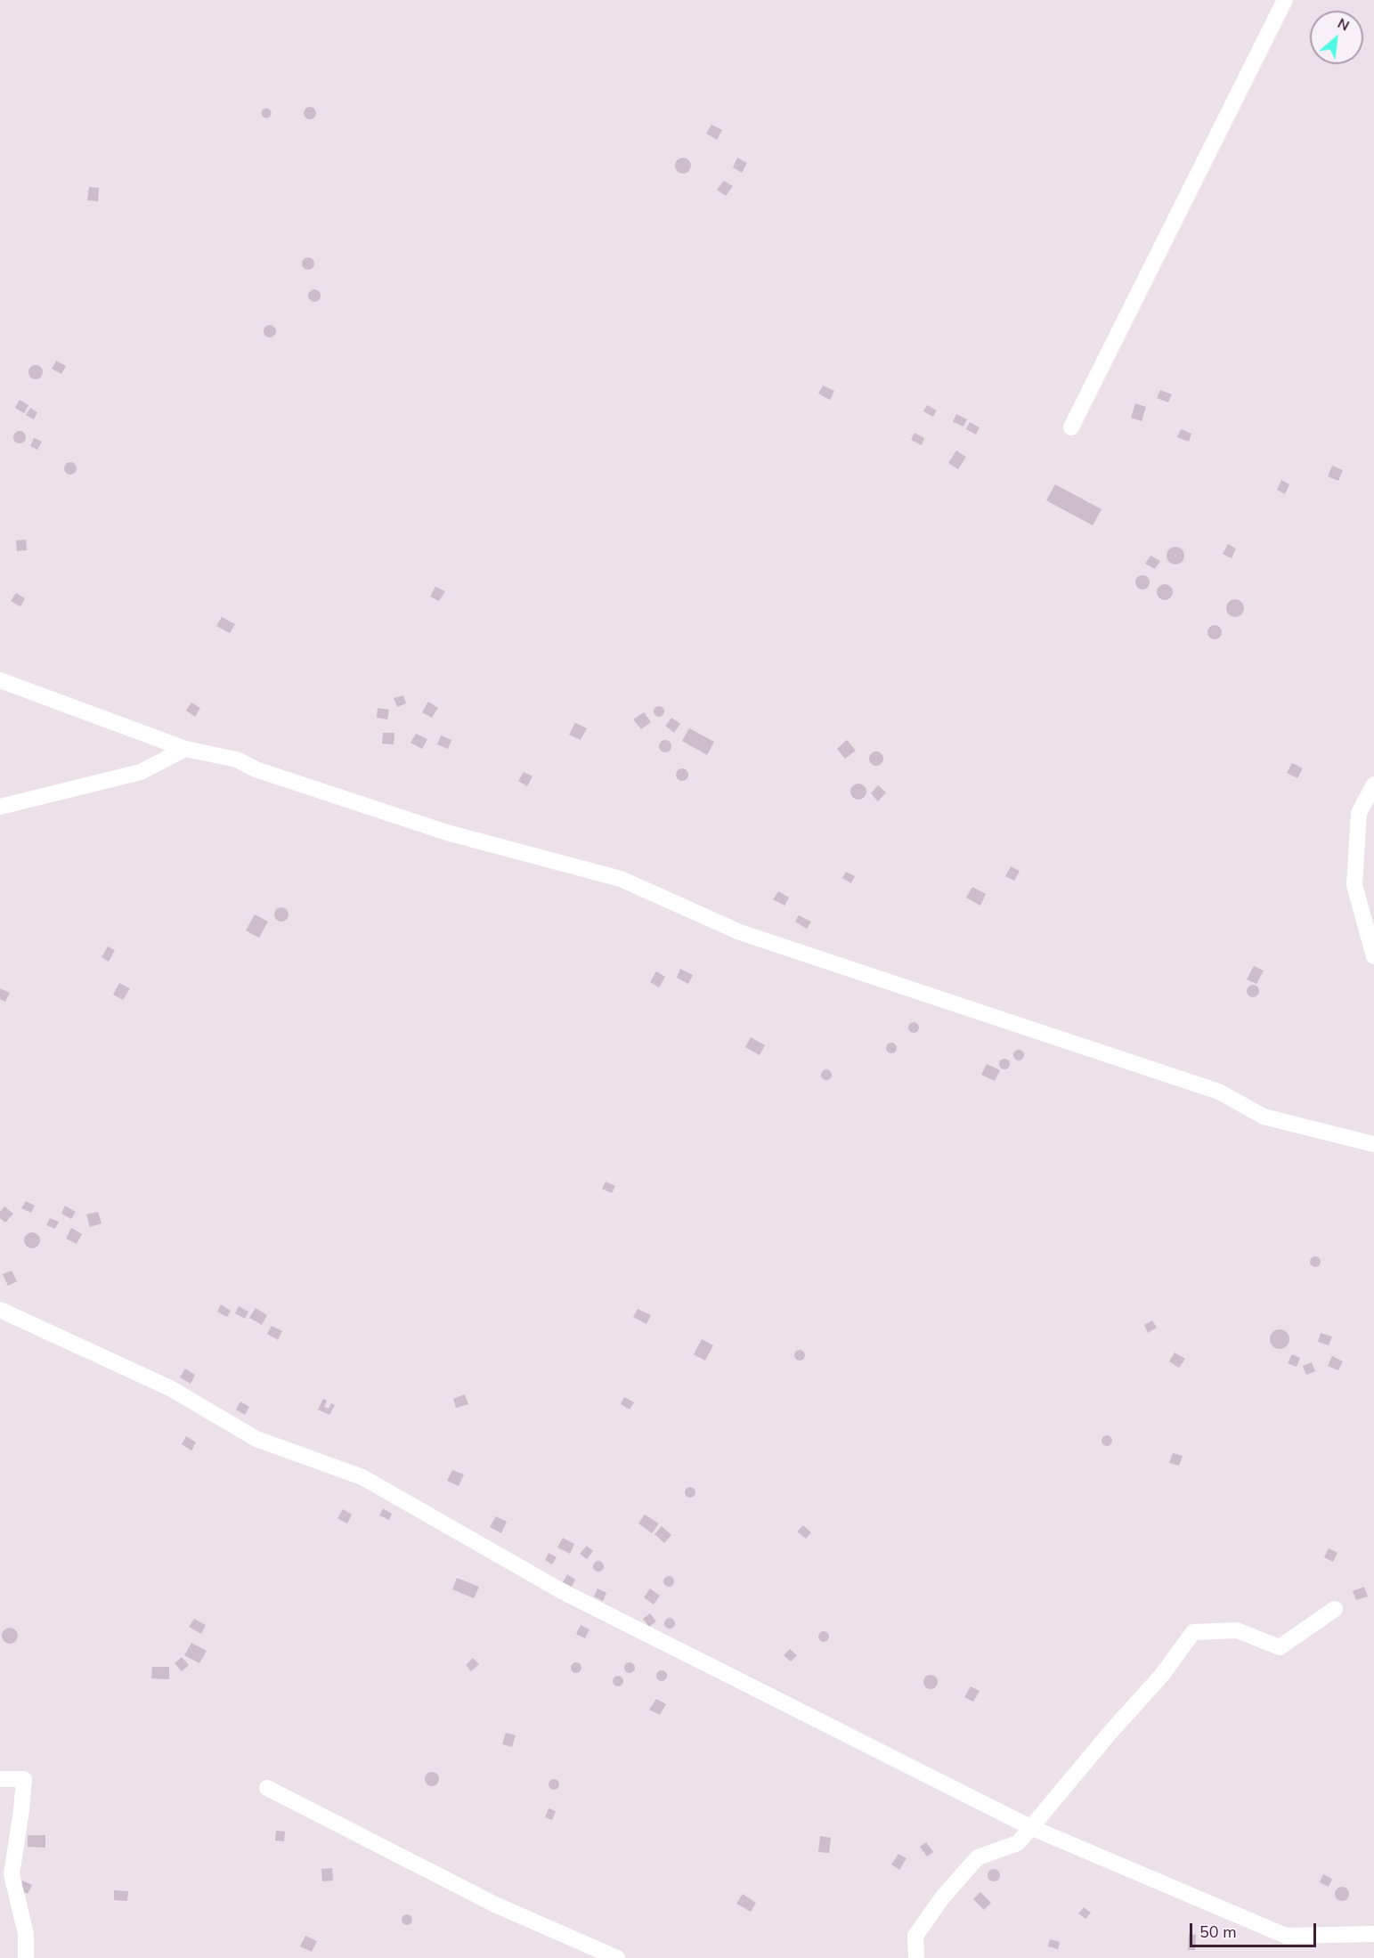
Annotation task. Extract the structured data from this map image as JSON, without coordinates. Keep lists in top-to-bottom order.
{
  "scale_bar": "50 m",
  "north": "top right"
}
